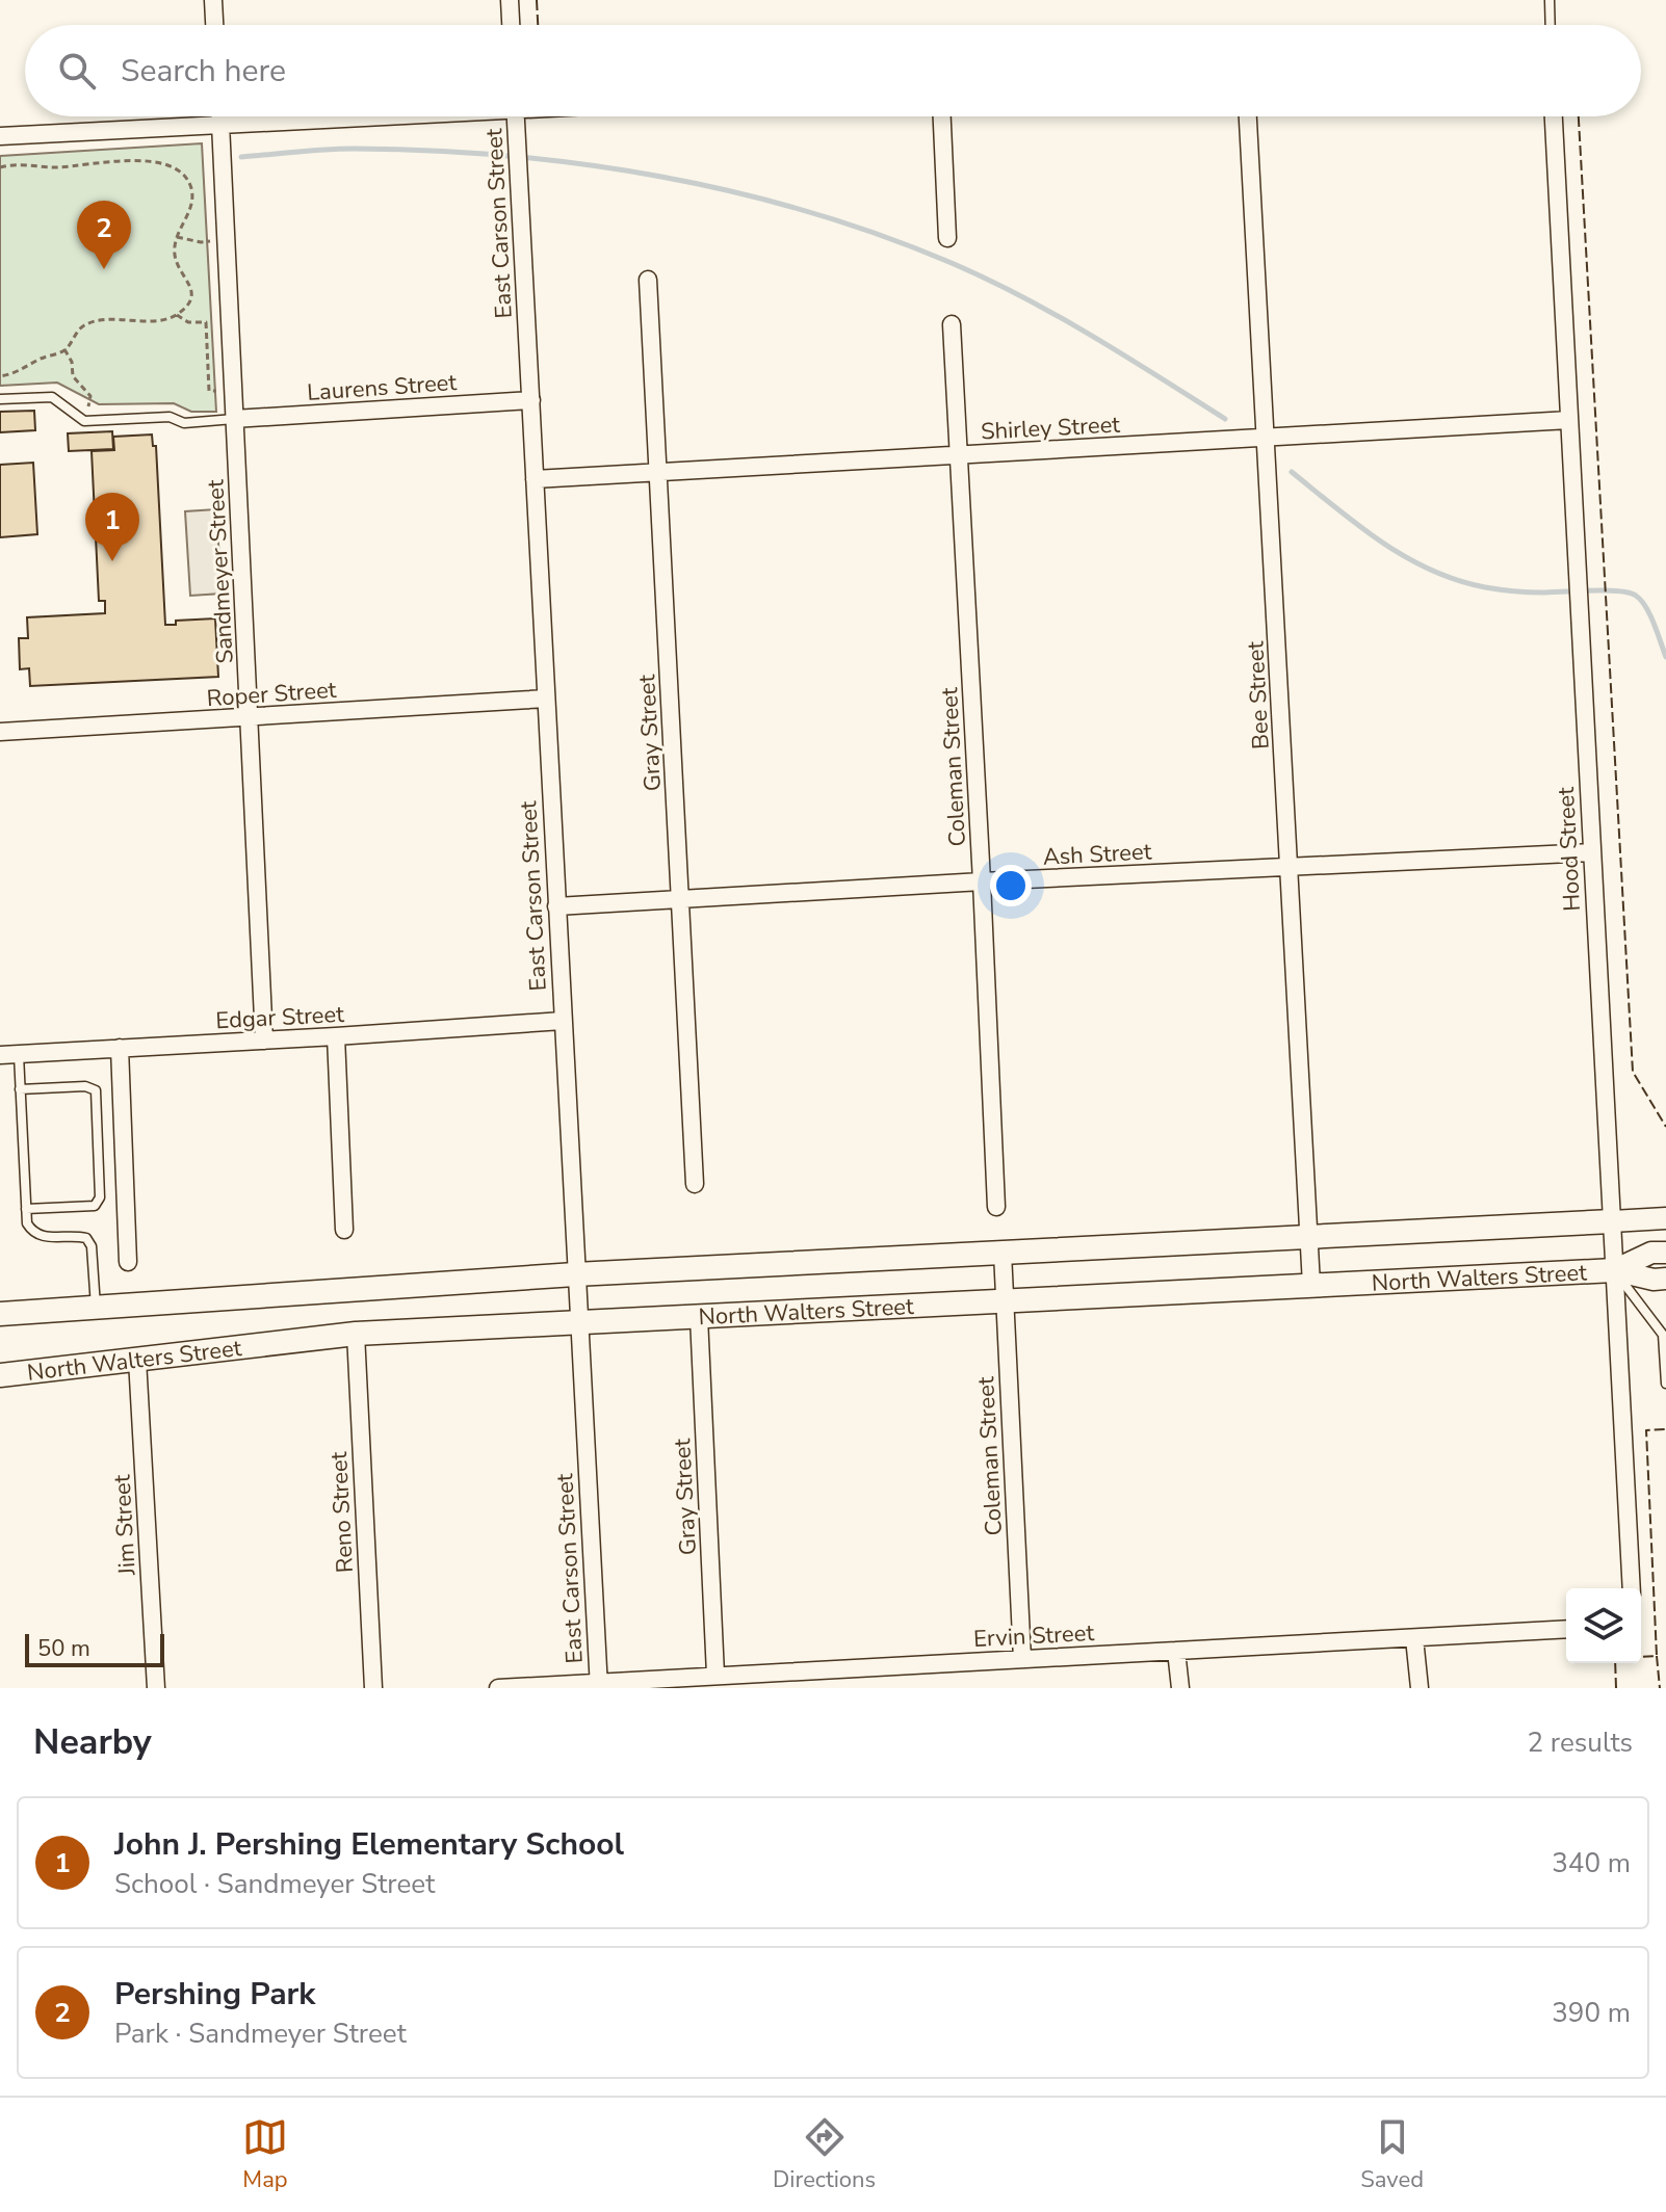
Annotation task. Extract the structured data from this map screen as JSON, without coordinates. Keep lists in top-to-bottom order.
{
  "streets": {
    "main road": ["North Walters Street"],
    "street": [
      "East Carson Street",
      "Laurens Street",
      "Shirley Street",
      "Sandmeyer Street",
      "Roper Street",
      "Bee Street",
      "Gray Street",
      "Coleman Street",
      "Hood Street",
      "Ash Street",
      "Edgar Street",
      "Reno Street",
      "Jim Street",
      "Ervin Street"
    ]
  },
  "crossings": [
    ["East Carson Street", "Laurens Street"],
    ["East Carson Street", "Shirley Street"],
    ["East Carson Street", "Roper Street"],
    ["East Carson Street", "Ash Street"],
    ["East Carson Street", "Edgar Street"],
    ["East Carson Street", "North Walters Street"],
    ["East Carson Street", "Ervin Street"],
    ["Laurens Street", "Sandmeyer Street"],
    ["Shirley Street", "Bee Street"],
    ["Shirley Street", "Gray Street"],
    ["Shirley Street", "Coleman Street"],
    ["Shirley Street", "Hood Street"],
    ["Sandmeyer Street", "Roper Street"],
    ["Sandmeyer Street", "Edgar Street"],
    ["Bee Street", "Ash Street"],
    ["Bee Street", "North Walters Street"],
    ["Gray Street", "Ash Street"],
    ["Gray Street", "North Walters Street"],
    ["Gray Street", "Ervin Street"],
    ["Coleman Street", "Ash Street"],
    ["Coleman Street", "North Walters Street"],
    ["Coleman Street", "Ervin Street"],
    ["Hood Street", "Ash Street"],
    ["Hood Street", "North Walters Street"],
    ["North Walters Street", "Reno Street"],
    ["North Walters Street", "Jim Street"]
  ],
  "scale_bar": "50 m",
  "page": {
    "search": "Search here",
    "pins": ["2", "1"],
    "scale": "50 m",
    "heading": ["Nearby", "2 results"],
    "list": [
      {
        "mark": "1",
        "name": "John J. Pershing Elementary School",
        "note": "School · Sandmeyer Street",
        "value": "340 m"
      },
      {
        "mark": "2",
        "name": "Pershing Park",
        "note": "Park · Sandmeyer Street",
        "value": "390 m"
      }
    ],
    "nav": ["Map", "Directions", "Saved"]
  }
}
